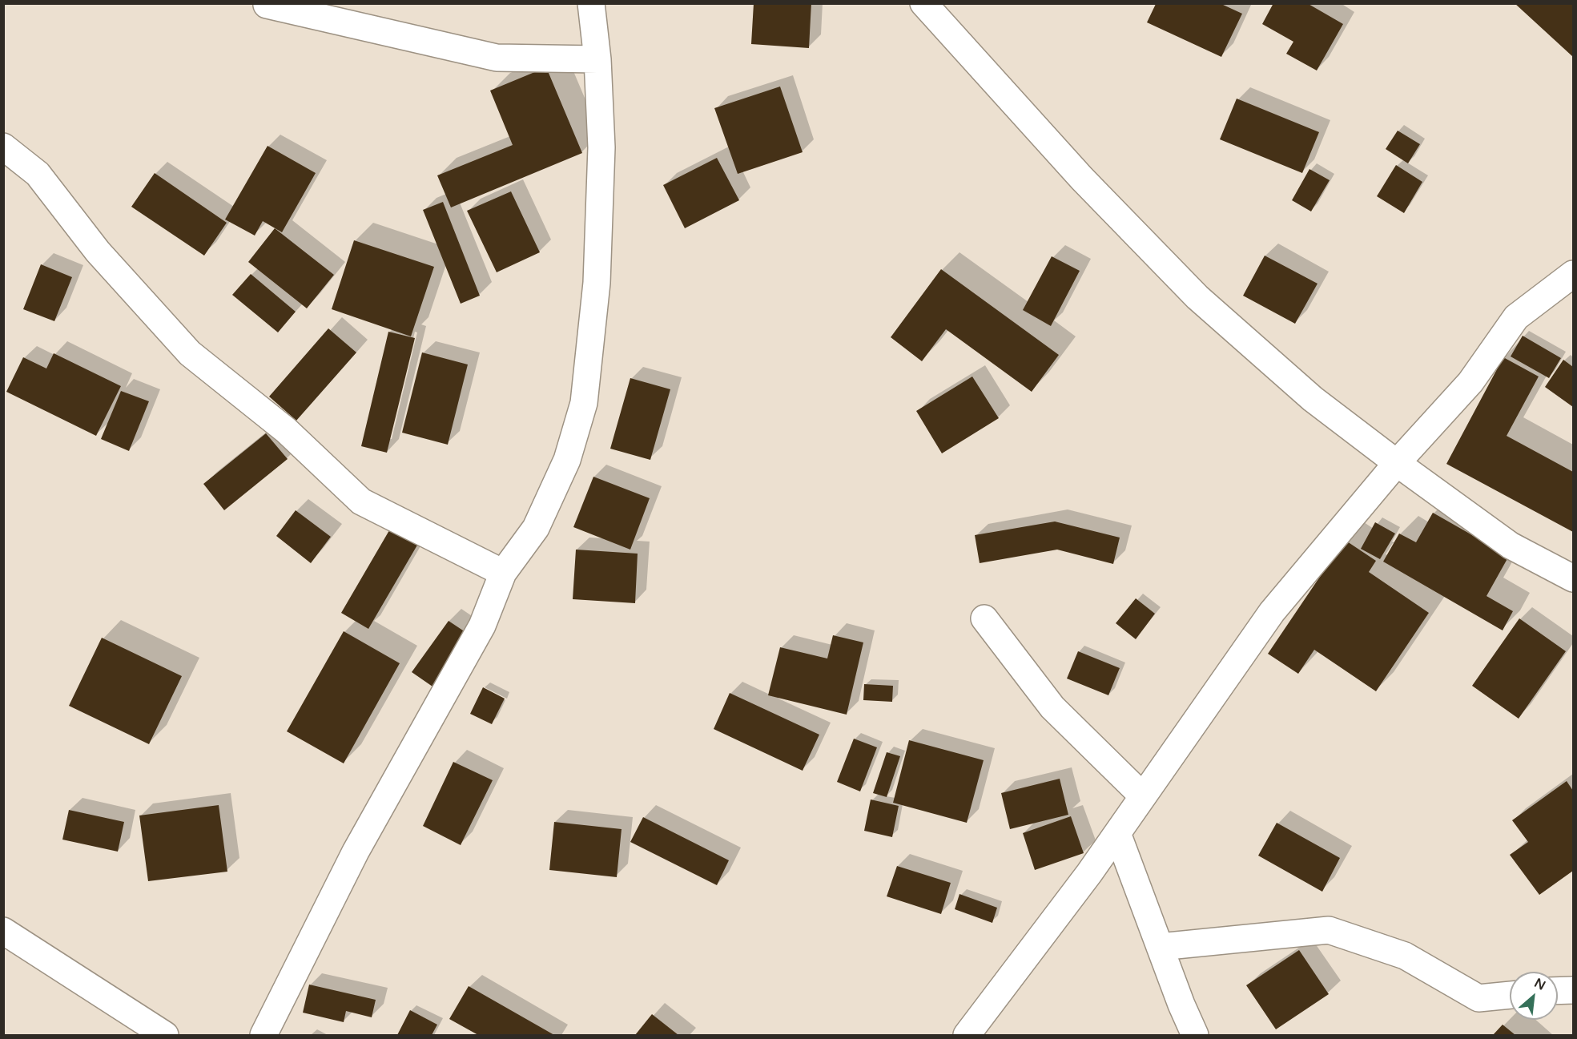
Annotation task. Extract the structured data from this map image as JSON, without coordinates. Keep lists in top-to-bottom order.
{
  "north": "top right"
}
